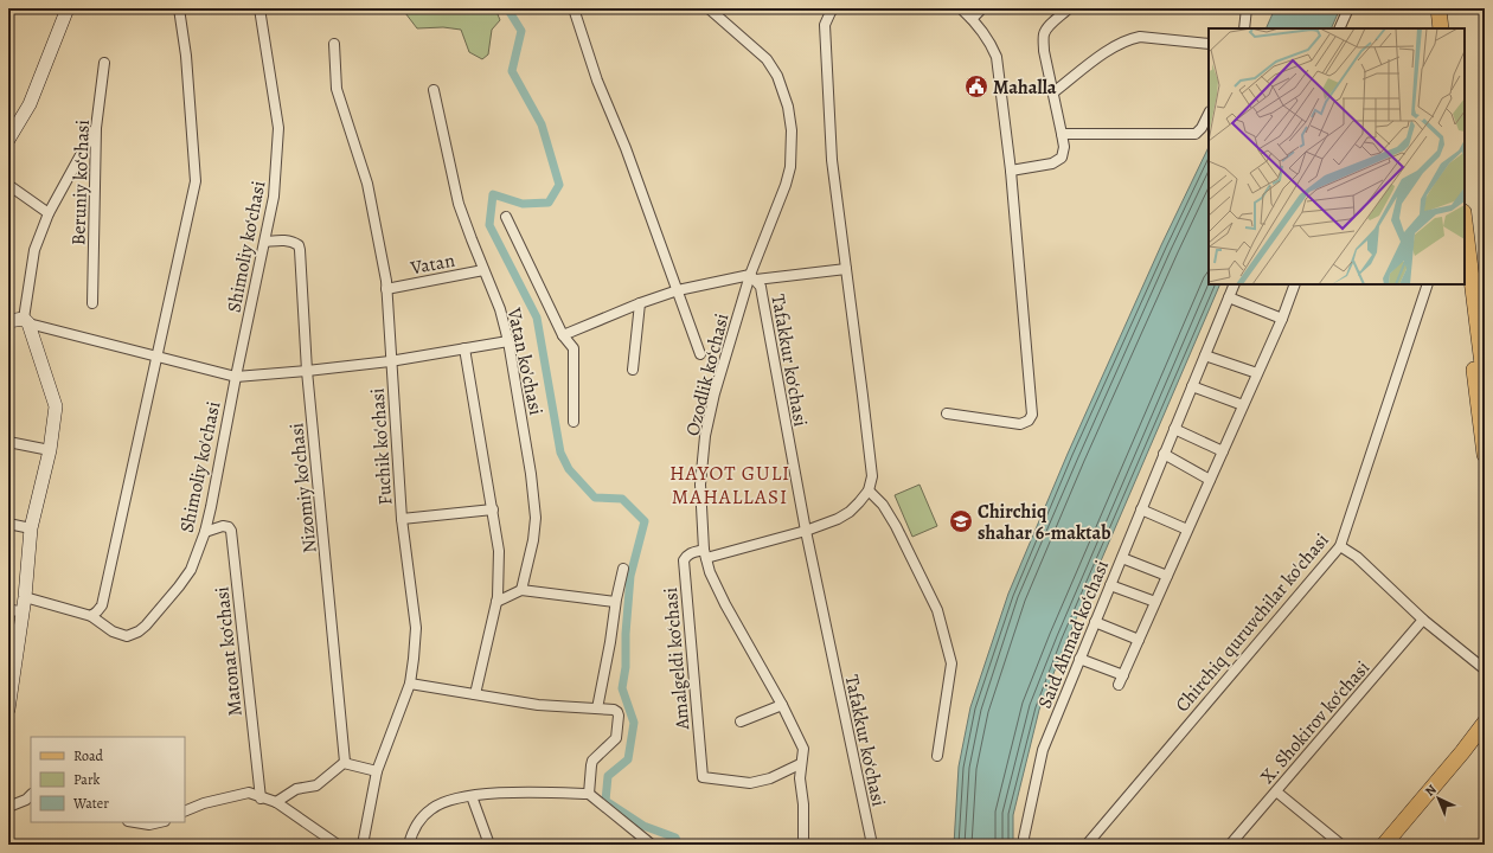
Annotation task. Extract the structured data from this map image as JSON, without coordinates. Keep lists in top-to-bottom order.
{
  "streets": {
    "street": [
      "Beruniy ko‘chasi",
      "Shimoliy ko‘chasi",
      "Vatan",
      "Tafakkur ko‘chasi",
      "Vatan ko'chasi",
      "Ozodlik ko‘chasi",
      "Fuchik ko'chasi",
      "Shimoliy ko'chasi",
      "Nizomiy ko'chasi",
      "Chirchiq quruvchilar ko'chasi",
      "Said Ahmad ko‘chasi",
      "Matonat ko‘chasi",
      "Amalgeldi ko‘chasi",
      "X. Shokirov ko‘chasi"
    ]
  },
  "crossings": [
    ["Shimoliy ko‘chasi", "Shimoliy ko'chasi"],
    ["Shimoliy ko‘chasi", "Nizomiy ko'chasi"],
    ["Vatan", "Vatan ko'chasi"],
    ["Vatan", "Fuchik ko'chasi"],
    ["Tafakkur ko‘chasi", "Ozodlik ko‘chasi"],
    ["Ozodlik ko‘chasi", "Amalgeldi ko‘chasi"],
    ["Shimoliy ko'chasi", "Matonat ko‘chasi"]
  ],
  "districts": ["HAYOT GULI MAHALLASI"],
  "places": {
    "public building": ["Mahalla"],
    "school or university": ["Chirchiq shahar 6-maktab"]
  },
  "legend": ["Road", "Park", "Water"],
  "north": "top left"
}
